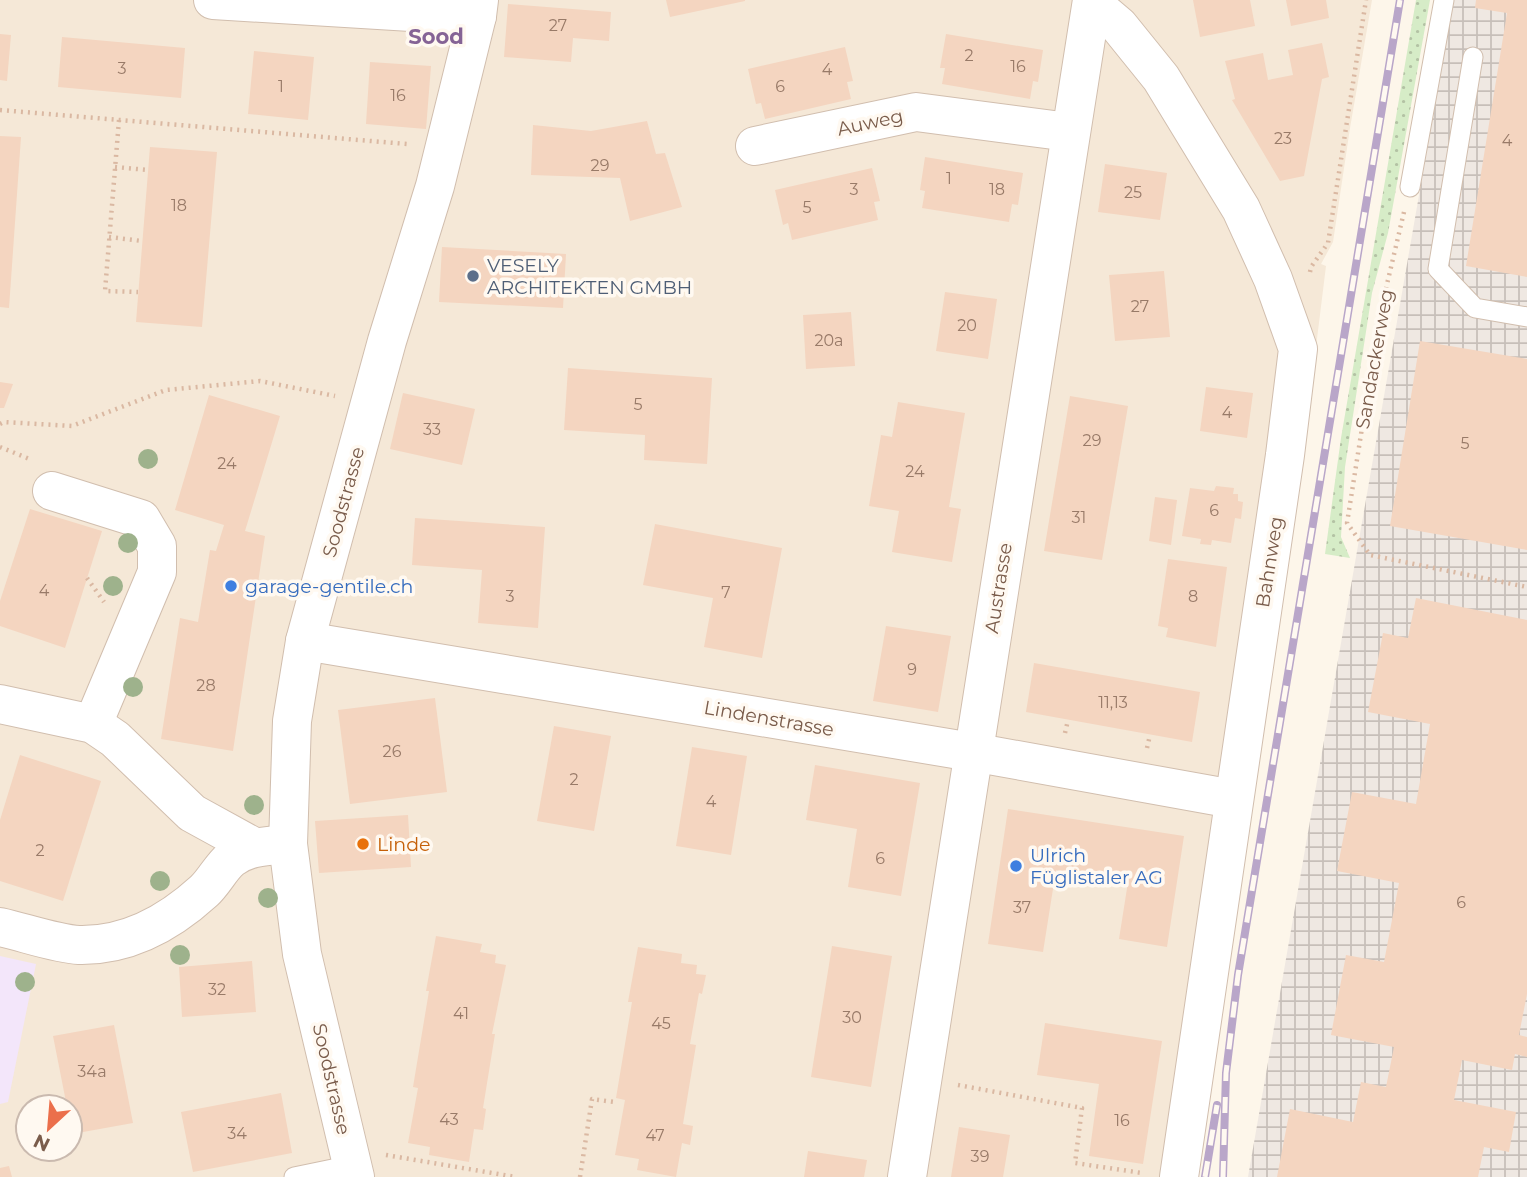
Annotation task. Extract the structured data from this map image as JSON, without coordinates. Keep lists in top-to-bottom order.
{
  "streets": {
    "street": [
      "Auweg",
      "Soodstrasse",
      "Bahnweg",
      "Austrasse",
      "Lindenstrasse"
    ],
    "path": ["Sandackerweg"]
  },
  "crossings": [
    ["Auweg", "Austrasse"],
    ["Soodstrasse", "Lindenstrasse"],
    ["Bahnweg", "Austrasse"],
    ["Bahnweg", "Lindenstrasse"],
    ["Austrasse", "Lindenstrasse"]
  ],
  "districts": ["Sood"],
  "places": [
    "VESELY ARCHITEKTEN GMBH",
    "garage-gentile.ch",
    "Linde",
    "Ulrich Füglistaler AG"
  ],
  "house_numbers": [
    "27",
    "2",
    "16",
    "3",
    "4",
    "1",
    "6",
    "16",
    "23",
    "4",
    "29",
    "1",
    "3",
    "18",
    "25",
    "18",
    "5",
    "27",
    "20",
    "20a",
    "5",
    "4",
    "33",
    "29",
    "5",
    "24",
    "24",
    "6",
    "31",
    "4",
    "7",
    "3",
    "8",
    "9",
    "28",
    "11,13",
    "26",
    "2",
    "4",
    "2",
    "6",
    "6",
    "37",
    "32",
    "41",
    "30",
    "45",
    "34a",
    "43",
    "16",
    "34",
    "47",
    "39"
  ],
  "north": "bottom left"
}
